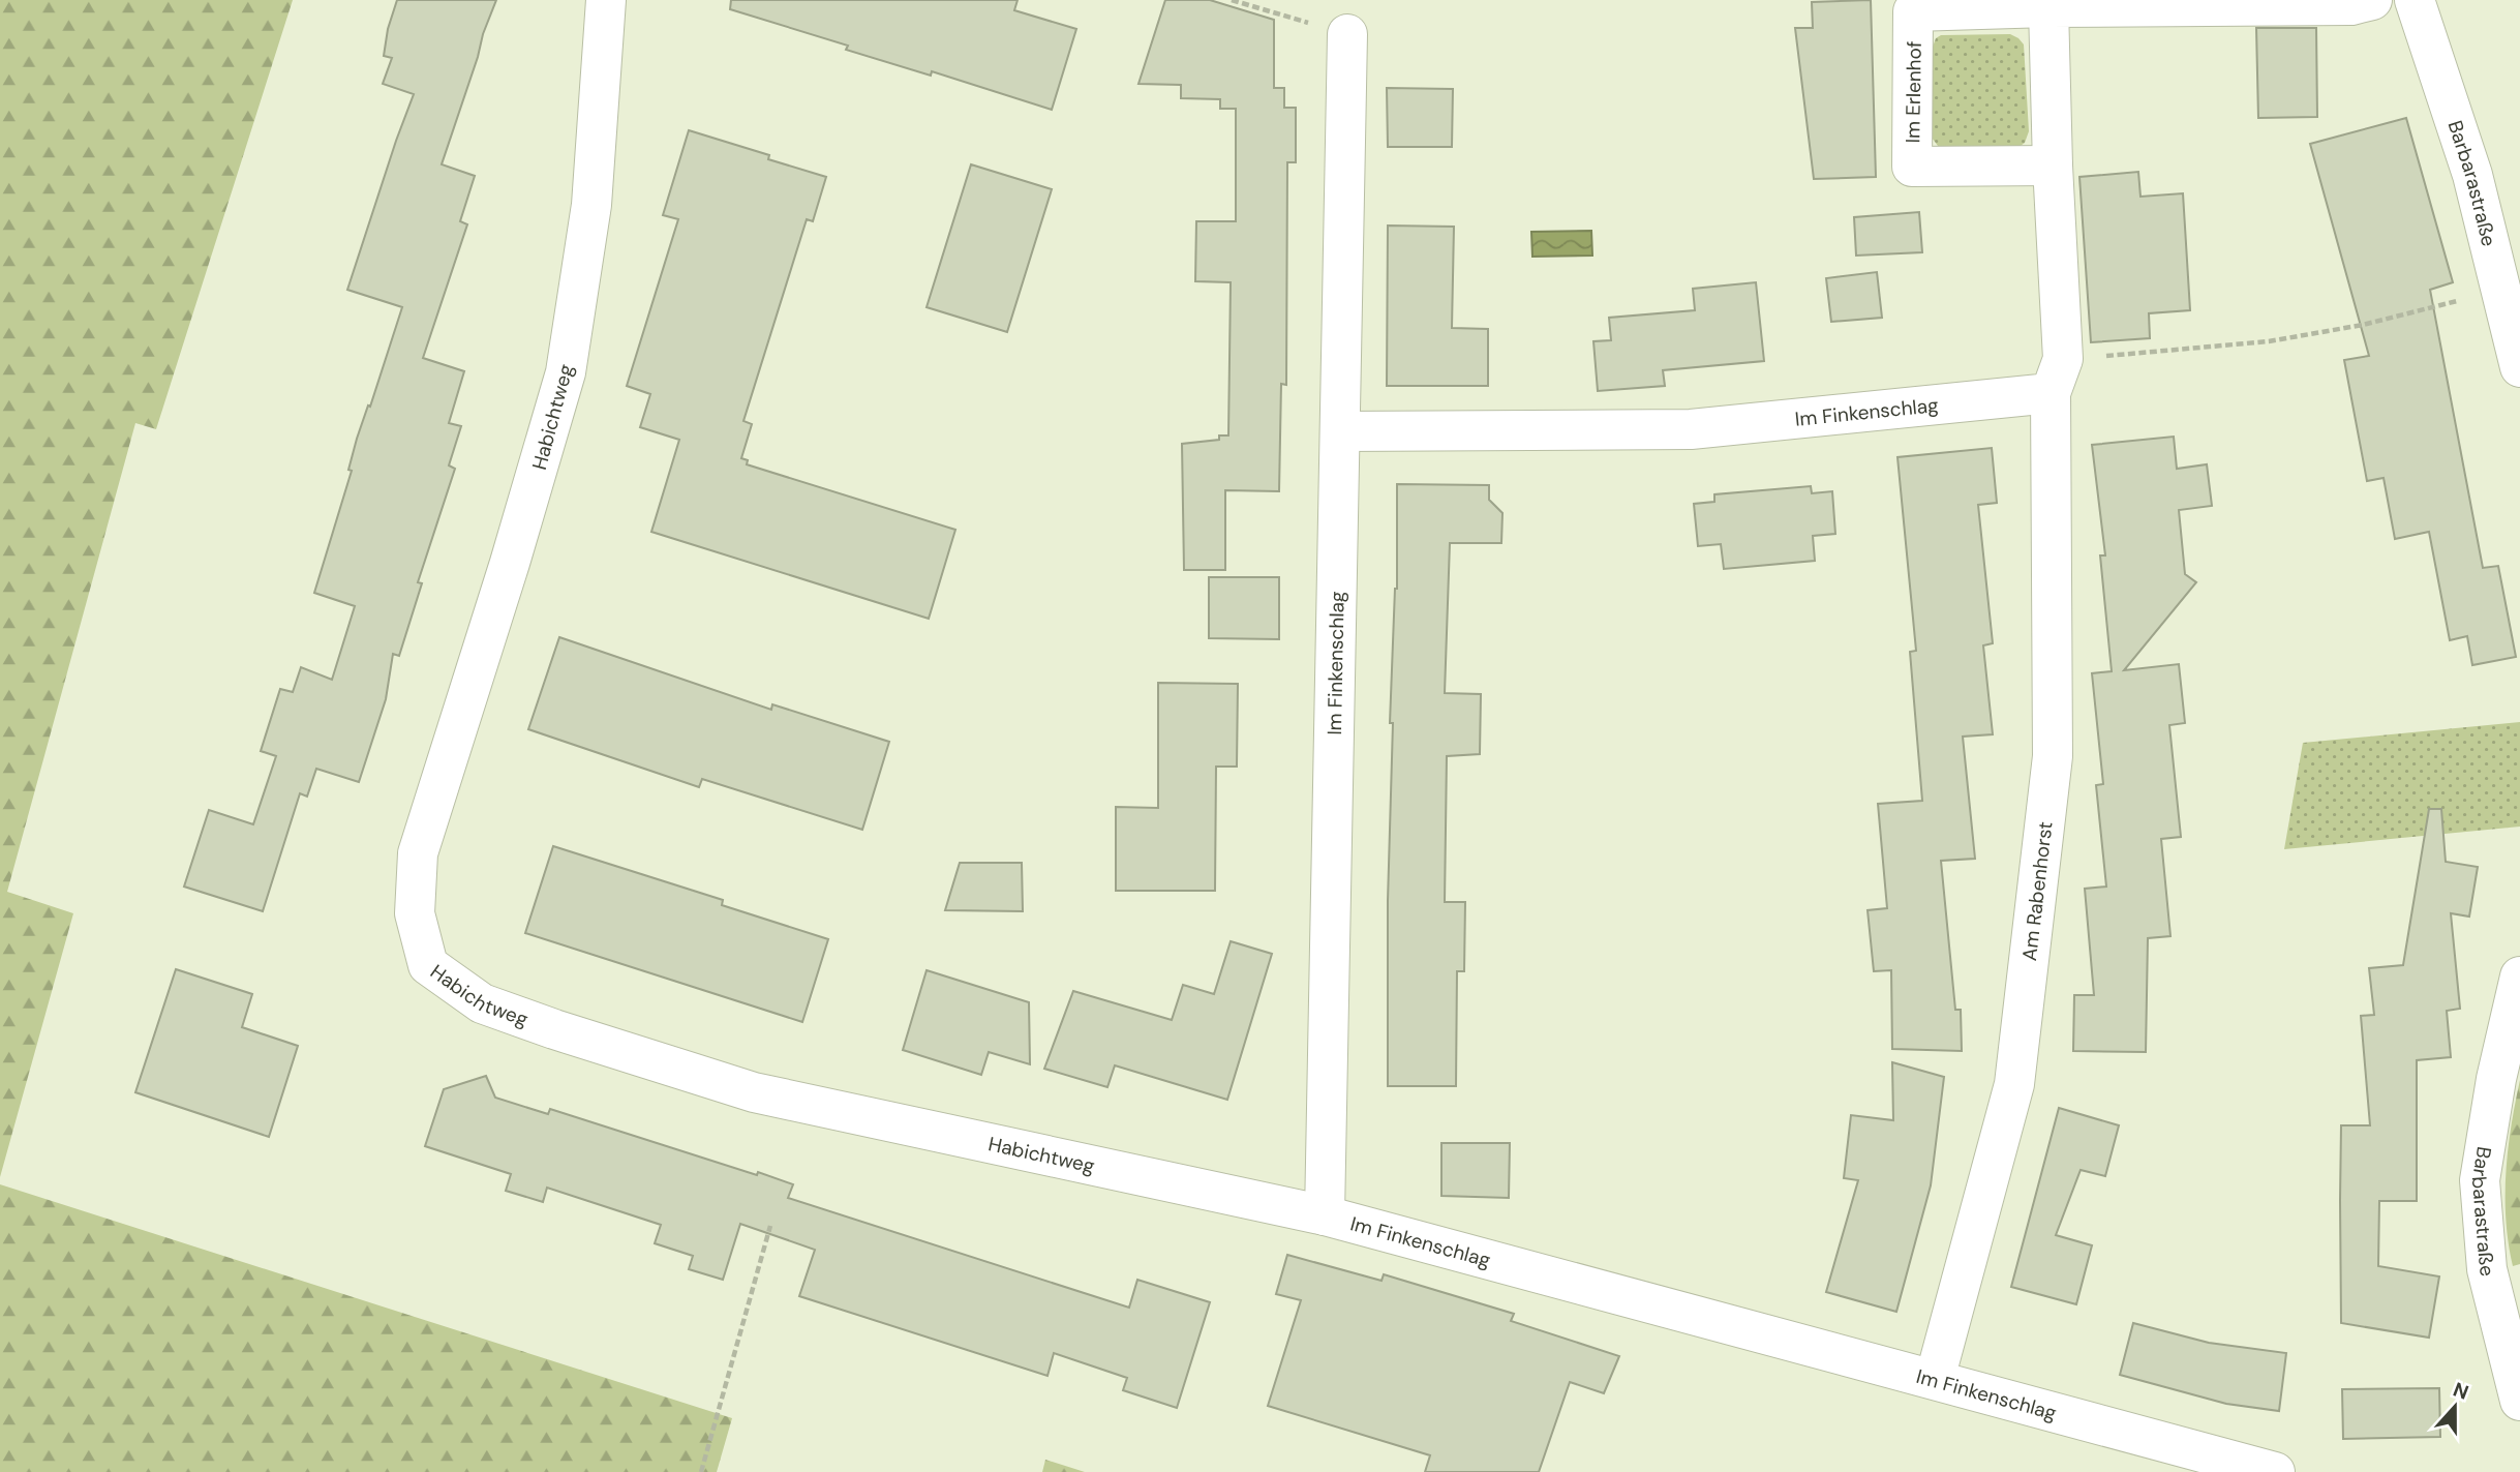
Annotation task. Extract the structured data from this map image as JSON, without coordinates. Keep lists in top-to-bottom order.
{
  "streets": {
    "street": [
      "Im Erlenhof",
      "Barbarastraße",
      "Im Finkenschlag",
      "Habichtweg",
      "Am Rabenhorst"
    ]
  },
  "crossings": [
    ["Im Finkenschlag", "Habichtweg"],
    ["Im Finkenschlag", "Am Rabenhorst"]
  ],
  "north": "top"
}
